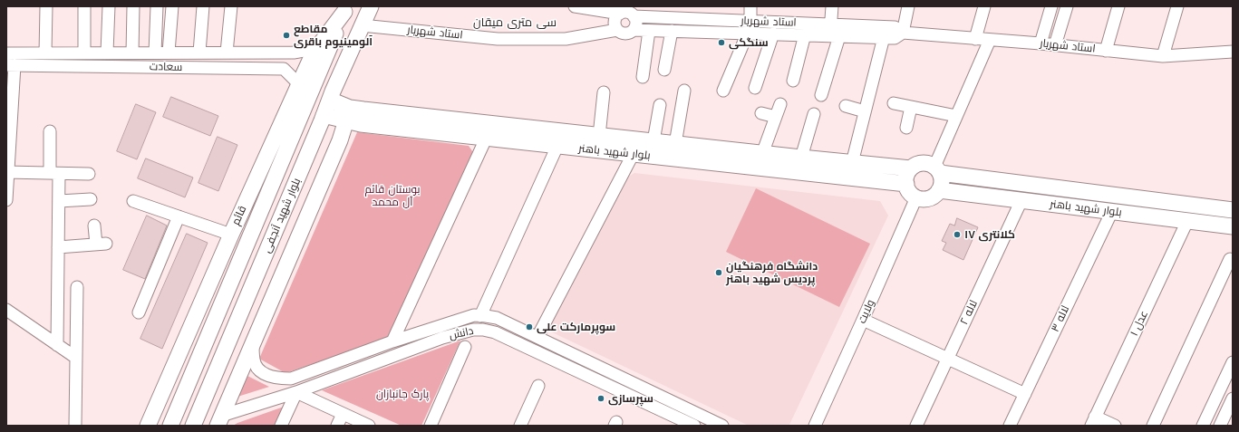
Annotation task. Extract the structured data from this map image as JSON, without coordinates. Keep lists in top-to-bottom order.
{
  "streets": {
    "main road": ["بلوار شهید باهنر", "قائم", "بلوار شهید آنجفی"],
    "street": [
      "استاد شهریار",
      "سعادت",
      "ولایت",
      "لاله ۲",
      "لاله ۳",
      "عدل ۱",
      "دانش"
    ]
  },
  "crossings": [
    ["استاد شهریار", "بلوار شهید آنجفی"],
    ["سعادت", "قائم"],
    ["بلوار شهید باهنر", "بلوار شهید آنجفی"],
    ["بلوار شهید باهنر", "ولایت"],
    ["بلوار شهید باهنر", "لاله ۲"],
    ["بلوار شهید باهنر", "لاله ۳"],
    ["بلوار شهید باهنر", "عدل ۱"],
    ["قائم", "بلوار شهید آنجفی"]
  ],
  "districts": ["سی متری میقان"],
  "parks": ["بوستان قائم آل محمد", "پارک جانبازان"],
  "places": [
    "مقاطع آلومینیوم باقری",
    "سنگکی",
    "کلانتری ۱۷",
    "دانشگاه فرهنگیان پردیس شهید باهنر",
    "سوپرمارکت علی",
    "سپرسازی"
  ]
}
